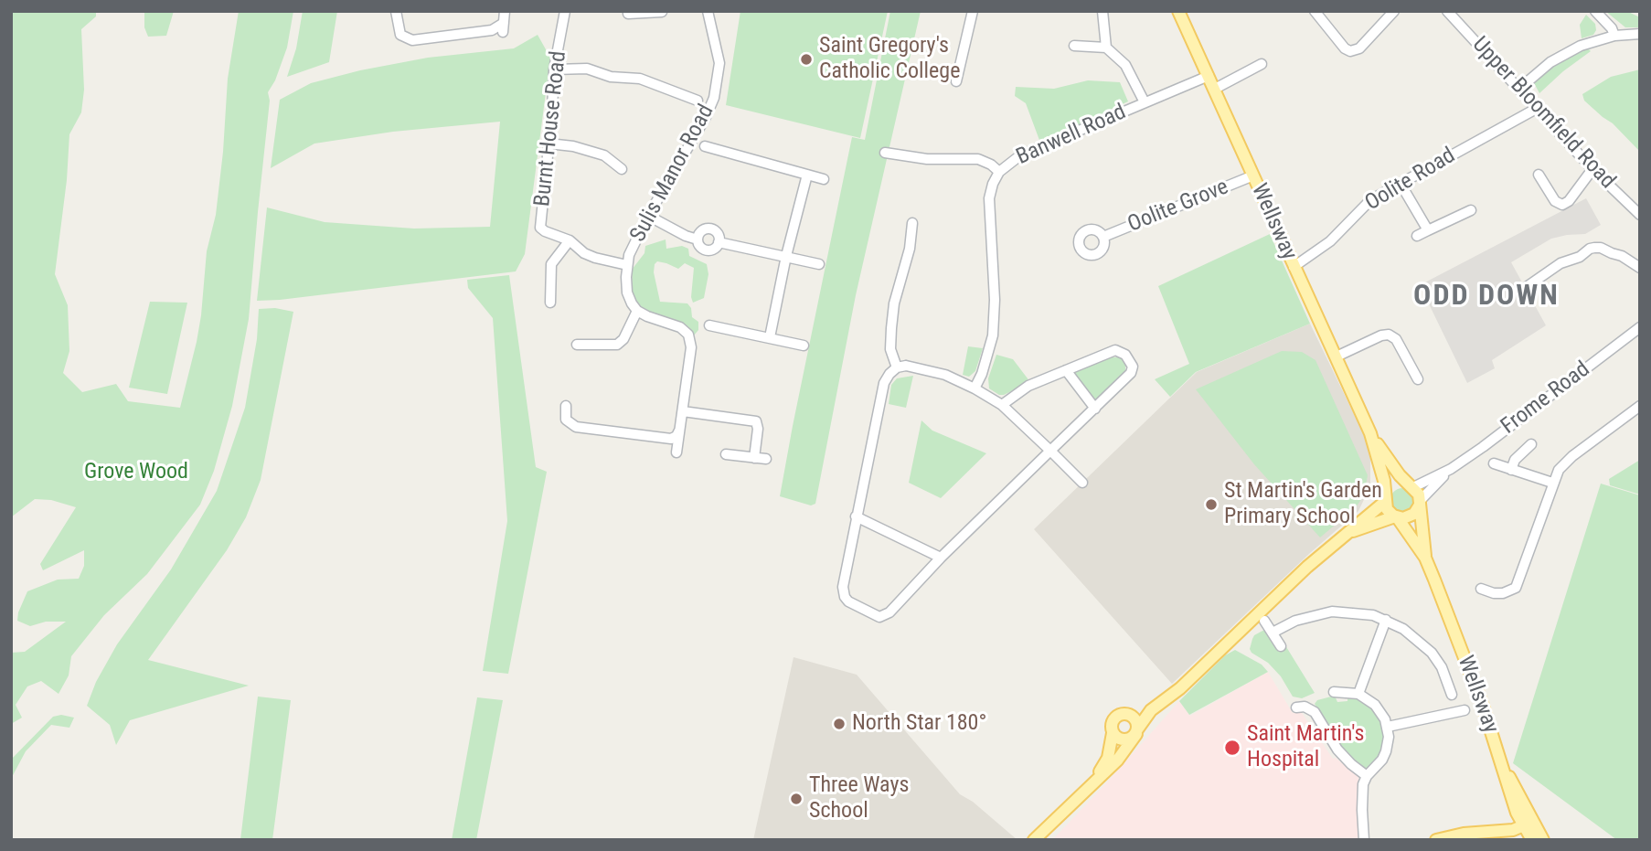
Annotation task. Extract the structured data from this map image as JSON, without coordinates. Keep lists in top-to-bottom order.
{
  "streets": {
    "main road": ["Wellsway"],
    "street": [
      "Upper Bloomfield Road",
      "Burnt House Road",
      "Banwell Road",
      "Sulis Manor Road",
      "Oolite Road",
      "Oolite Grove",
      "Frome Road"
    ]
  },
  "crossings": [
    ["Upper Bloomfield Road", "Oolite Road"],
    ["Burnt House Road", "Sulis Manor Road"],
    ["Banwell Road", "Wellsway"],
    ["Oolite Road", "Wellsway"],
    ["Oolite Grove", "Wellsway"],
    ["Wellsway", "Frome Road"]
  ],
  "districts": ["ODD DOWN"],
  "parks": ["Grove Wood"],
  "places": [
    "Saint Gregory's Catholic College",
    "St Martin's Garden Primary School",
    "North Star 180°",
    "Saint Martin's Hospital",
    "Three Ways School"
  ]
}
